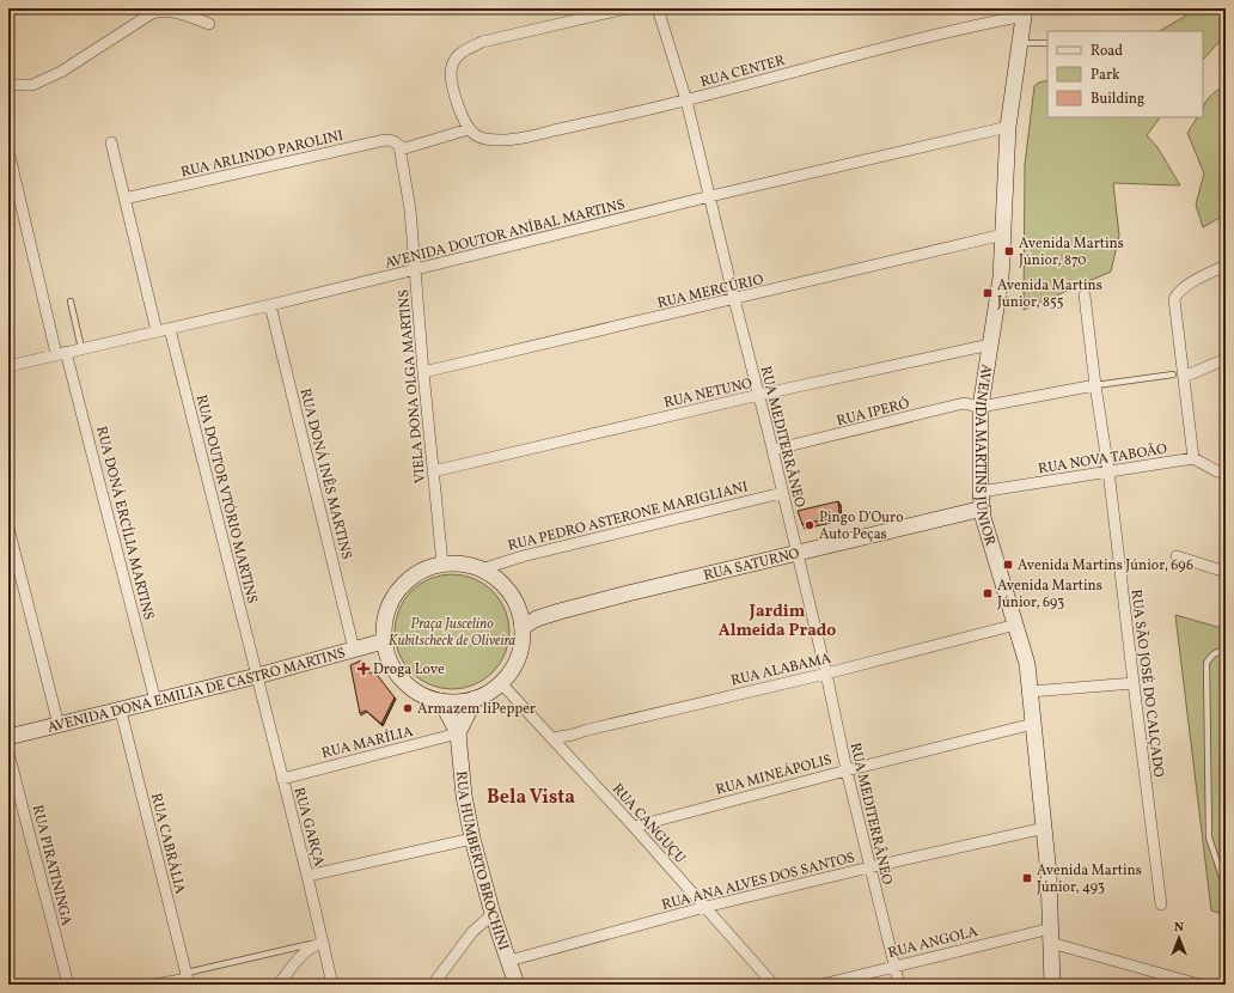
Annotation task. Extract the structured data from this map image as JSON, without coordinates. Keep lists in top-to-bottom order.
{
  "streets": {
    "street": [
      "RUA CENTER",
      "RUA ARLINDO PAROLINI",
      "AVENIDA DOUTOR ANÍBAL MARTINS",
      "RUA MERCÚRIO",
      "VIELA DONA OLGA MARTINS",
      "RUA NETUNO",
      "RUA IPERÓ",
      "RUA MEDITERRÂNEO",
      "AVENIDA MARTINS JÚNIOR",
      "RUA NOVA TABOÃO",
      "RUA DONÁ INÊS MARTINS",
      "RUA DOUTOR VTÓRIO MARTINS",
      "RUA PEDRO ASTERONE MARIGLIANI",
      "RUA DONÁ ERCÍLIA MARTINS",
      "RUA SATURNO",
      "RUA ALABAMA",
      "RUA SÃO JOSÉ DO CALÇADO",
      "AVENIDA DONA EMILIA DE CASTRO MARTINS",
      "RUA MARÍLIA",
      "RUA MINEÁPOLIS",
      "RUA CANGUÇU",
      "RUA GARÇA",
      "RUA CABRÁLIA",
      "RUA HUMBERTO BROCHINI",
      "RUA PIRATININGA",
      "RUA ANA ALVES DOS SANTOS",
      "RUA ANGOLA"
    ]
  },
  "crossings": [
    ["RUA CENTER", "RUA MEDITERRÂNEO"],
    ["RUA CENTER", "AVENIDA MARTINS JÚNIOR"],
    ["RUA ARLINDO PAROLINI", "VIELA DONA OLGA MARTINS"],
    ["AVENIDA DOUTOR ANÍBAL MARTINS", "VIELA DONA OLGA MARTINS"],
    ["AVENIDA DOUTOR ANÍBAL MARTINS", "RUA MEDITERRÂNEO"],
    ["AVENIDA DOUTOR ANÍBAL MARTINS", "AVENIDA MARTINS JÚNIOR"],
    ["AVENIDA DOUTOR ANÍBAL MARTINS", "RUA DONÁ INÊS MARTINS"],
    ["AVENIDA DOUTOR ANÍBAL MARTINS", "RUA DOUTOR VTÓRIO MARTINS"],
    ["AVENIDA DOUTOR ANÍBAL MARTINS", "RUA DONÁ ERCÍLIA MARTINS"],
    ["RUA MERCÚRIO", "VIELA DONA OLGA MARTINS"],
    ["RUA MERCÚRIO", "RUA MEDITERRÂNEO"],
    ["RUA MERCÚRIO", "AVENIDA MARTINS JÚNIOR"],
    ["VIELA DONA OLGA MARTINS", "RUA NETUNO"],
    ["VIELA DONA OLGA MARTINS", "RUA PEDRO ASTERONE MARIGLIANI"],
    ["VIELA DONA OLGA MARTINS", "RUA SATURNO"],
    ["VIELA DONA OLGA MARTINS", "AVENIDA DONA EMILIA DE CASTRO MARTINS"],
    ["VIELA DONA OLGA MARTINS", "RUA CANGUÇU"],
    ["VIELA DONA OLGA MARTINS", "RUA HUMBERTO BROCHINI"],
    ["RUA NETUNO", "RUA MEDITERRÂNEO"],
    ["RUA NETUNO", "AVENIDA MARTINS JÚNIOR"],
    ["RUA IPERÓ", "RUA MEDITERRÂNEO"],
    ["RUA IPERÓ", "AVENIDA MARTINS JÚNIOR"],
    ["RUA IPERÓ", "RUA SÃO JOSÉ DO CALÇADO"],
    ["RUA MEDITERRÂNEO", "RUA PEDRO ASTERONE MARIGLIANI"],
    ["RUA MEDITERRÂNEO", "RUA SATURNO"],
    ["RUA MEDITERRÂNEO", "RUA ALABAMA"],
    ["RUA MEDITERRÂNEO", "RUA MINEÁPOLIS"],
    ["RUA MEDITERRÂNEO", "RUA ANA ALVES DOS SANTOS"],
    ["RUA MEDITERRÂNEO", "RUA ANGOLA"],
    ["AVENIDA MARTINS JÚNIOR", "RUA NOVA TABOÃO"],
    ["AVENIDA MARTINS JÚNIOR", "RUA SATURNO"],
    ["AVENIDA MARTINS JÚNIOR", "RUA ALABAMA"],
    ["AVENIDA MARTINS JÚNIOR", "RUA MINEÁPOLIS"],
    ["AVENIDA MARTINS JÚNIOR", "RUA ANA ALVES DOS SANTOS"],
    ["AVENIDA MARTINS JÚNIOR", "RUA ANGOLA"],
    ["RUA NOVA TABOÃO", "RUA SÃO JOSÉ DO CALÇADO"],
    ["RUA DONÁ INÊS MARTINS", "AVENIDA DONA EMILIA DE CASTRO MARTINS"],
    ["RUA DOUTOR VTÓRIO MARTINS", "AVENIDA DONA EMILIA DE CASTRO MARTINS"],
    ["RUA DOUTOR VTÓRIO MARTINS", "RUA GARÇA"],
    ["RUA PEDRO ASTERONE MARIGLIANI", "RUA SATURNO"],
    ["RUA PEDRO ASTERONE MARIGLIANI", "AVENIDA DONA EMILIA DE CASTRO MARTINS"],
    ["RUA PEDRO ASTERONE MARIGLIANI", "RUA CANGUÇU"],
    ["RUA PEDRO ASTERONE MARIGLIANI", "RUA HUMBERTO BROCHINI"],
    ["RUA DONÁ ERCÍLIA MARTINS", "AVENIDA DONA EMILIA DE CASTRO MARTINS"],
    ["RUA SATURNO", "AVENIDA DONA EMILIA DE CASTRO MARTINS"],
    ["RUA SATURNO", "RUA CANGUÇU"],
    ["RUA SATURNO", "RUA HUMBERTO BROCHINI"],
    ["RUA ALABAMA", "RUA CANGUÇU"],
    ["AVENIDA DONA EMILIA DE CASTRO MARTINS", "RUA CANGUÇU"],
    ["AVENIDA DONA EMILIA DE CASTRO MARTINS", "RUA GARÇA"],
    ["AVENIDA DONA EMILIA DE CASTRO MARTINS", "RUA CABRÁLIA"],
    ["AVENIDA DONA EMILIA DE CASTRO MARTINS", "RUA HUMBERTO BROCHINI"],
    ["RUA MARÍLIA", "RUA GARÇA"],
    ["RUA MARÍLIA", "RUA HUMBERTO BROCHINI"],
    ["RUA MINEÁPOLIS", "RUA CANGUÇU"],
    ["RUA CANGUÇU", "RUA HUMBERTO BROCHINI"],
    ["RUA CANGUÇU", "RUA ANA ALVES DOS SANTOS"],
    ["RUA HUMBERTO BROCHINI", "RUA ANA ALVES DOS SANTOS"]
  ],
  "districts": ["Jardim Almeida Prado", "Bela Vista"],
  "parks": ["Praça Juscelino Kubitscheck de Oliveira"],
  "places": {
    "transit": [
      "Avenida Martins Júnior, 870",
      "Avenida Martins Júnior, 855",
      "Avenida Martins Júnior, 696",
      "Avenida Martins Júnior, 693",
      "Avenida Martins Júnior, 493"
    ],
    "other": ["Pingo D'Ouro Auto Peças", "Armazem liPepper"],
    "health": ["Droga Love"]
  },
  "legend": ["Road", "Park", "Building"],
  "north": "top"
}
